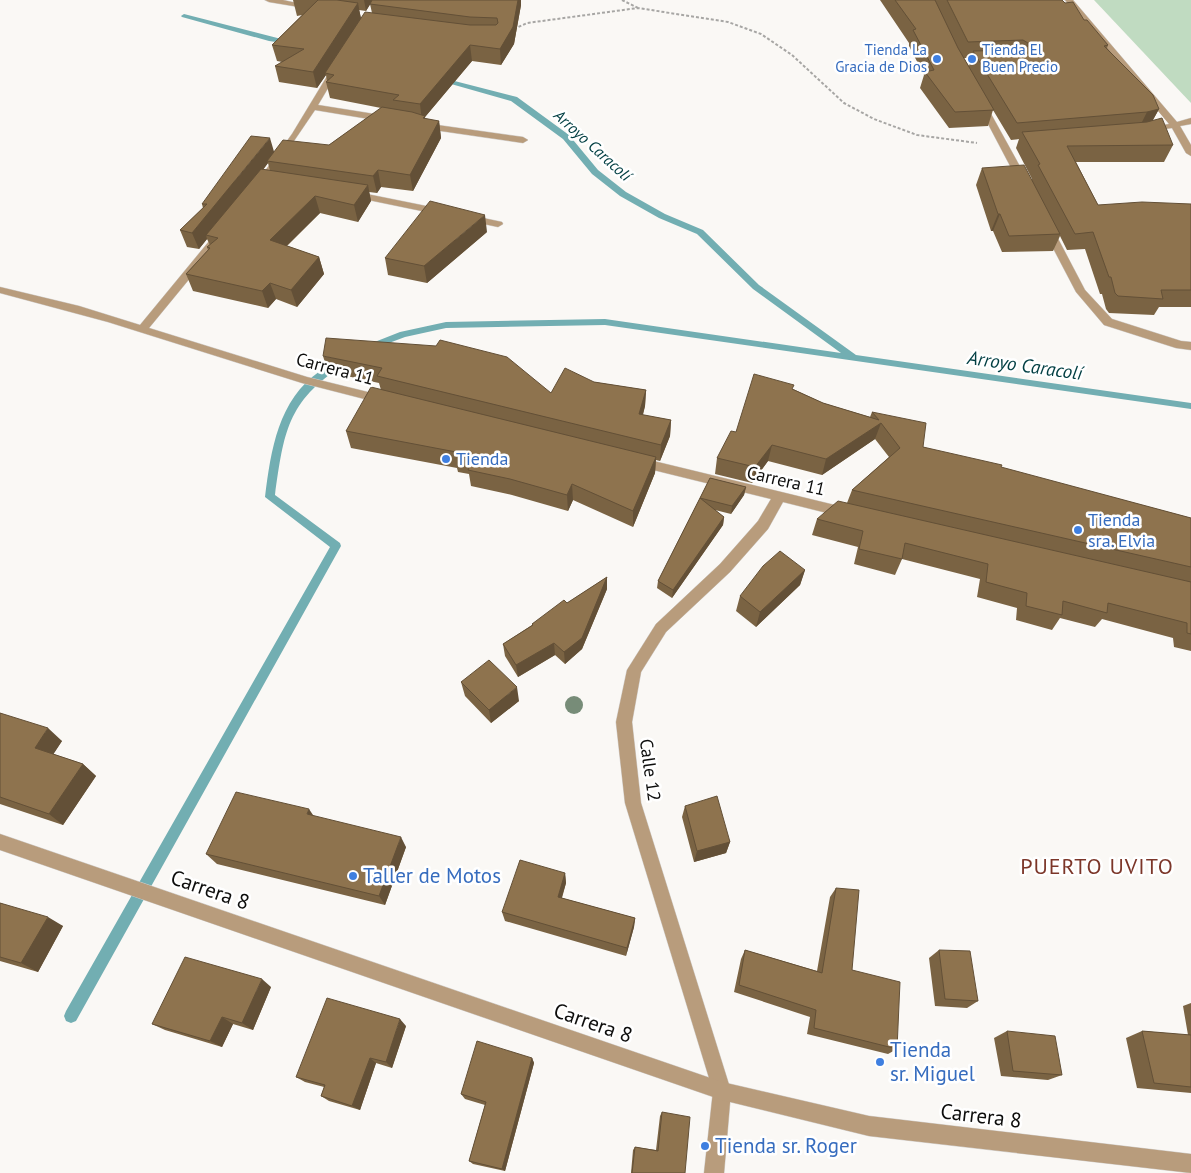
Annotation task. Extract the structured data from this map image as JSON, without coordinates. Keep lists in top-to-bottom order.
{
  "streets": {
    "street": ["Carrera 11", "Calle 12", "Carrera 8"]
  },
  "crossings": [
    ["Carrera 11", "Calle 12"],
    ["Calle 12", "Carrera 8"]
  ],
  "districts": ["PUERTO UVITO"],
  "water": ["Arroyo Caracolí"],
  "places": [
    "Tienda La Gracia de Dios",
    "Tienda El Buen Precio",
    "Tienda",
    "Tienda sra. Elvia",
    "Taller de Motos",
    "Tienda sr. Miguel",
    "Tienda sr. Roger"
  ]
}
